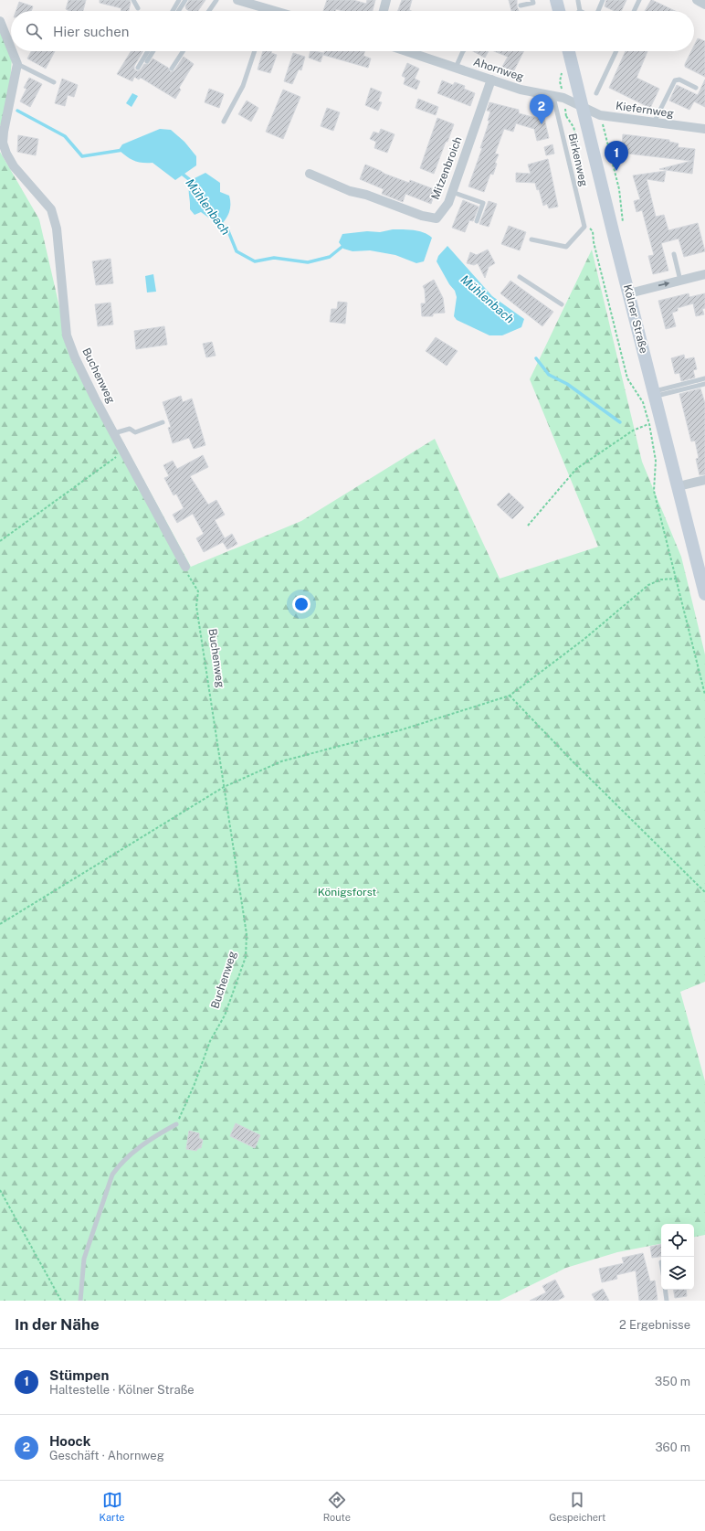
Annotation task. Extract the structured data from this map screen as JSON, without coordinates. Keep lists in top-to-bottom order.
{
  "streets": {
    "main road": ["Kölner Straße"],
    "street": [
      "Ahornweg",
      "Kiefernweg",
      "Mitzenbroich",
      "Buchenweg"
    ],
    "lane": ["Birkenweg"]
  },
  "crossings": [
    ["Ahornweg", "Kiefernweg"],
    ["Ahornweg", "Birkenweg"],
    ["Ahornweg", "Mitzenbroich"],
    ["Ahornweg", "Kölner Straße"],
    ["Kiefernweg", "Kölner Straße"]
  ],
  "water": ["Mühlenbach"],
  "parks": ["Königsforst"],
  "page": {
    "search": "Hier suchen",
    "pins": ["2", "1"],
    "heading": ["In der Nähe", "2 Ergebnisse"],
    "list": [
      {
        "mark": "1",
        "name": "Stümpen",
        "note": "Haltestelle · Kölner Straße",
        "value": "350 m"
      },
      {
        "mark": "2",
        "name": "Hoock",
        "note": "Geschäft · Ahornweg",
        "value": "360 m"
      }
    ],
    "nav": ["Karte", "Route", "Gespeichert"]
  }
}
